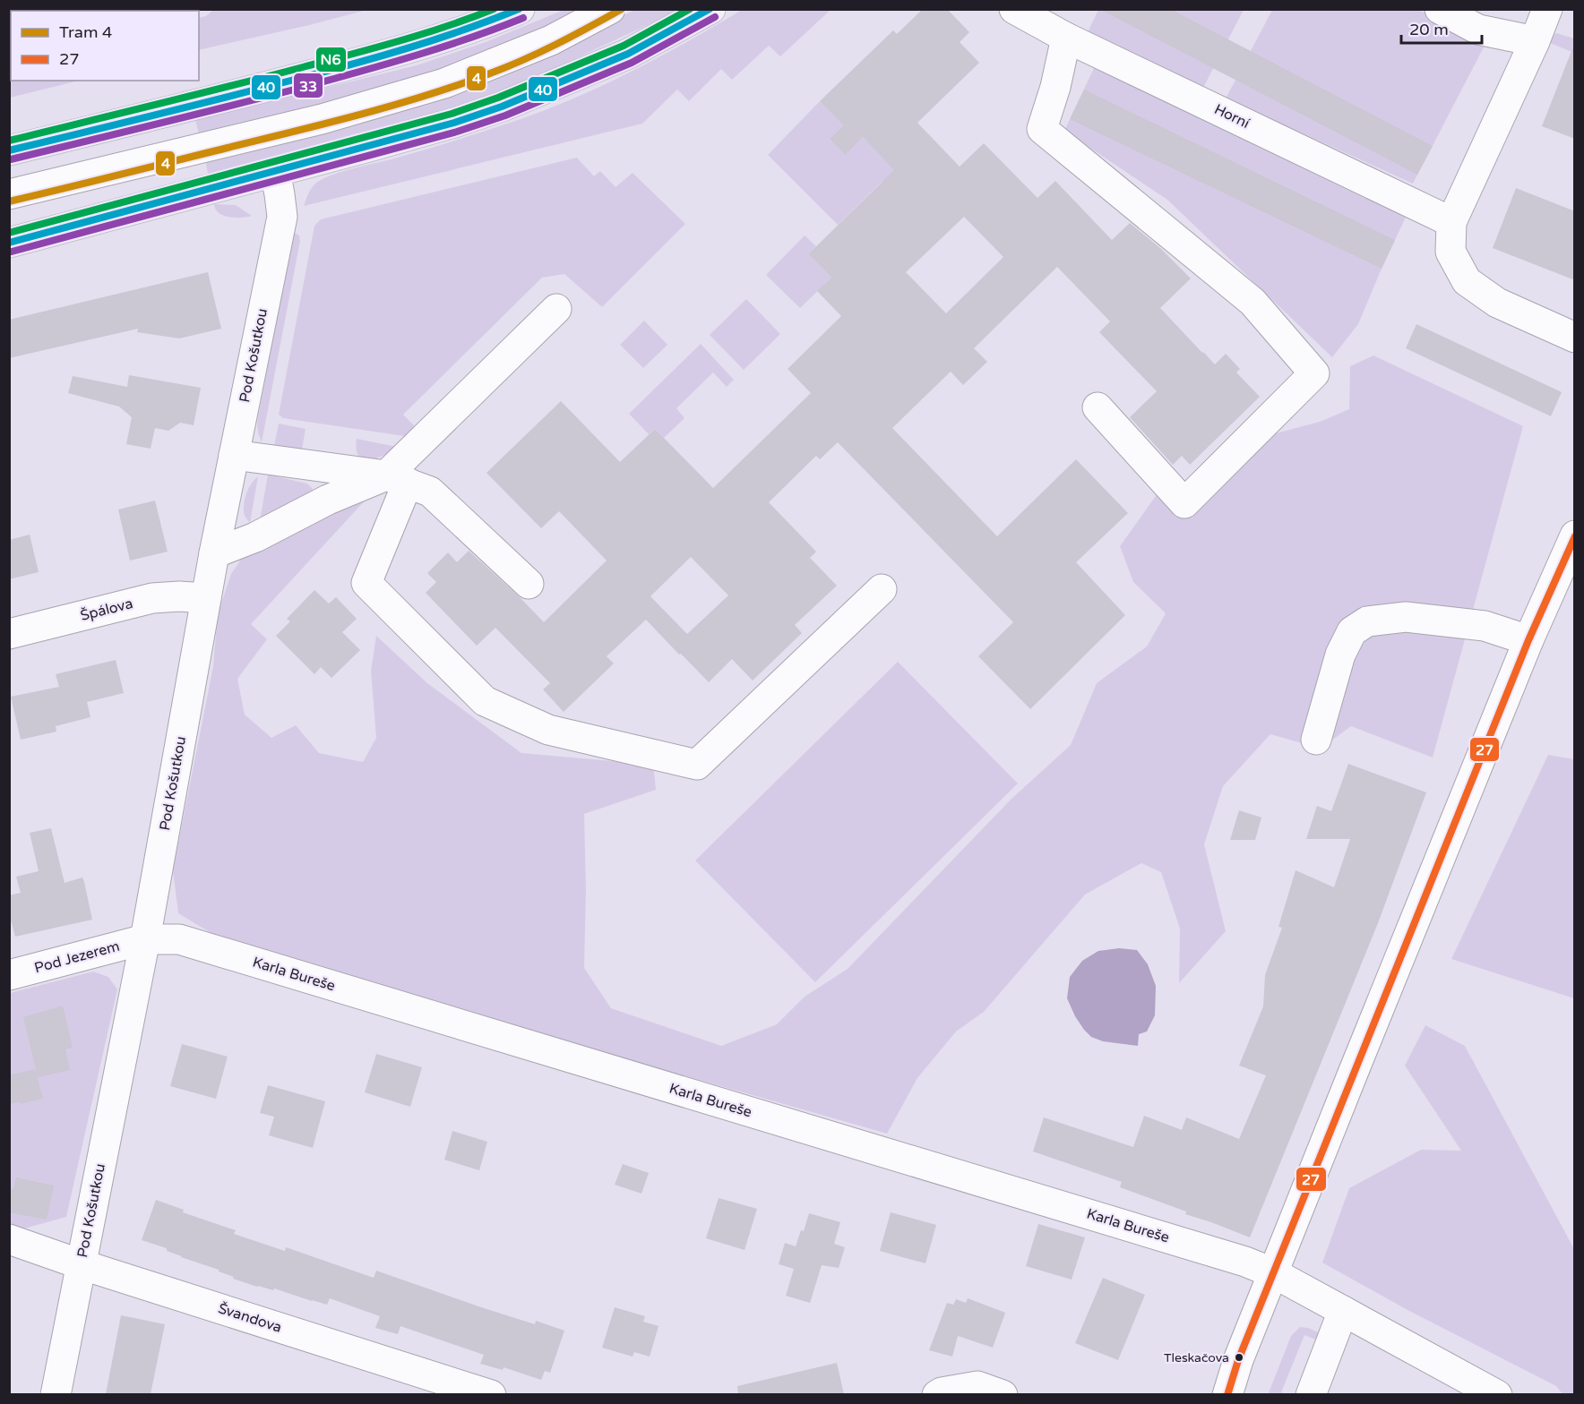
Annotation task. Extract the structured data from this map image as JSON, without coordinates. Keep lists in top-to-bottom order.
{
  "streets": {
    "street": [
      "Horní",
      "Pod Košutkou",
      "Špálova",
      "Pod Jezerem",
      "Karla Bureše",
      "Švandova"
    ]
  },
  "crossings": [
    ["Pod Košutkou", "Špálova"],
    ["Pod Košutkou", "Pod Jezerem"],
    ["Pod Košutkou", "Karla Bureše"],
    ["Pod Košutkou", "Švandova"],
    ["Pod Jezerem", "Karla Bureše"]
  ],
  "places": ["Tleskačova"],
  "lines": [
    "tram line 4",
    "transit line 40",
    "transit line N6",
    "transit line 33",
    "transit line 27"
  ],
  "legend": ["Tram 4", "27"],
  "scale_bar": "20 m"
}
